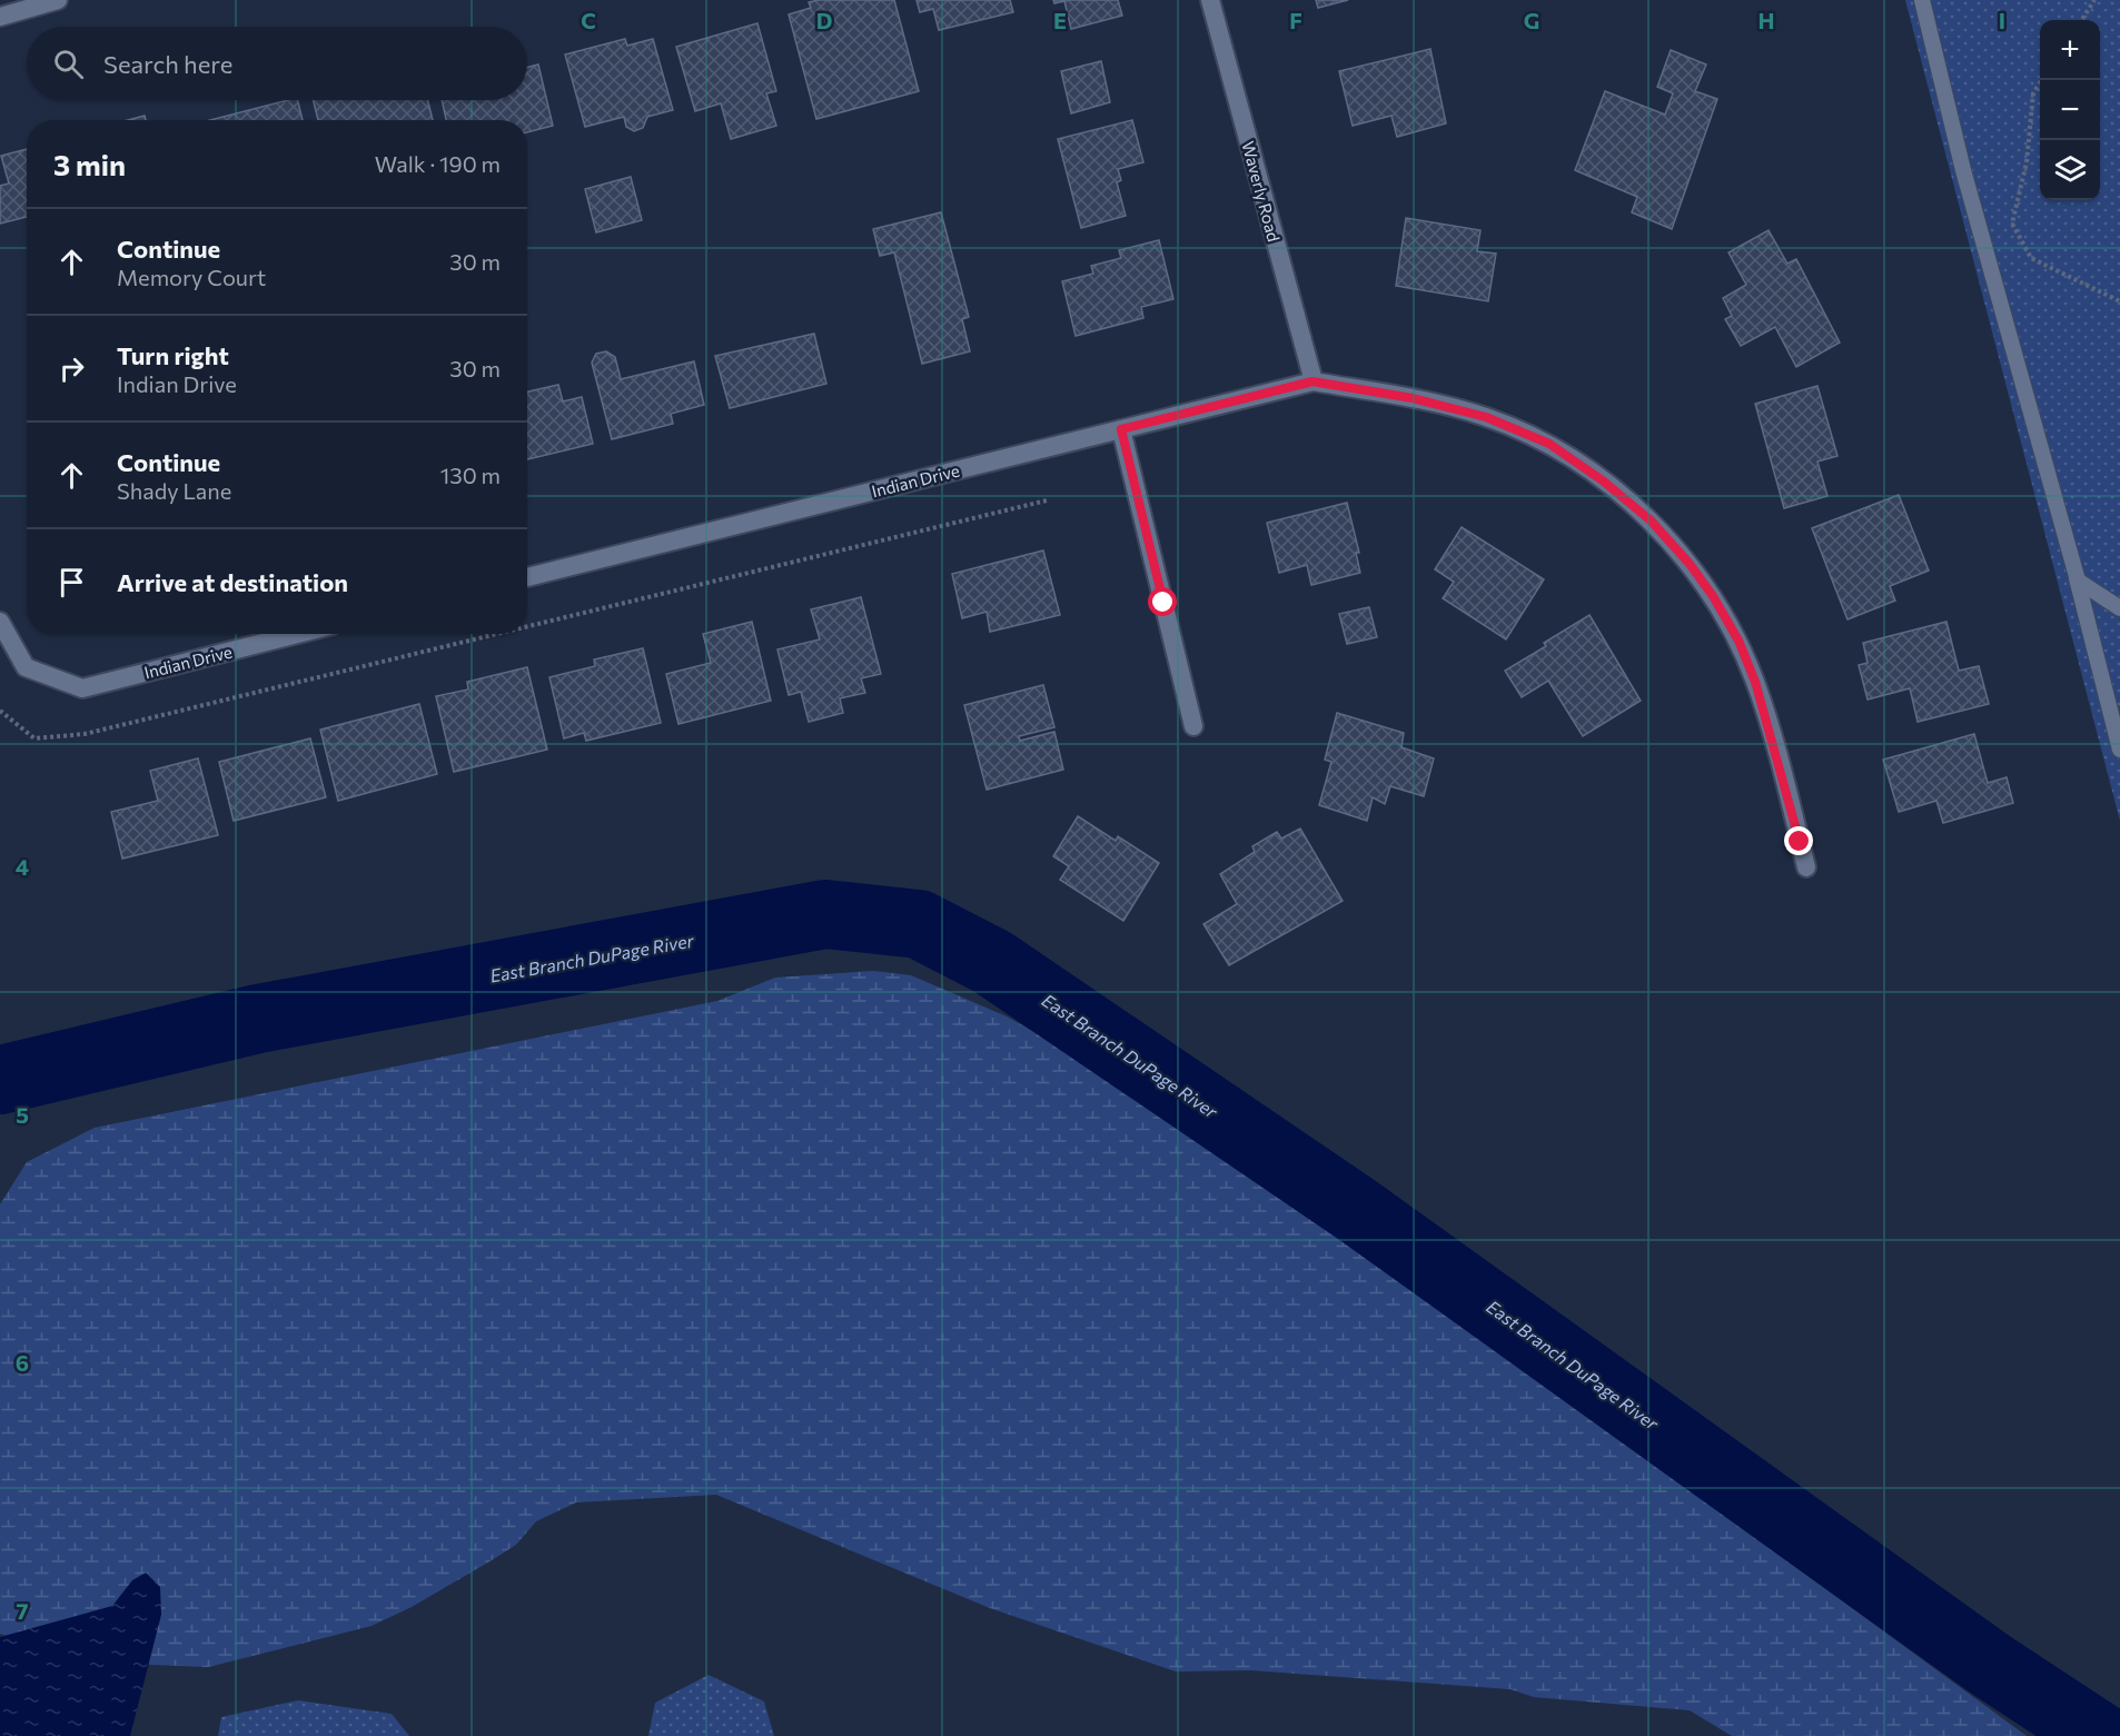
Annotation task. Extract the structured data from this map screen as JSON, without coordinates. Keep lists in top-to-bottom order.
{
  "streets": {
    "street": ["Waverly Road", "Indian Drive"]
  },
  "crossings": [
    ["Waverly Road", "Indian Drive"]
  ],
  "water": ["East Branch DuPage River"],
  "page": {
    "map_buttons": ["+", "−"],
    "search": "Search here",
    "heading": ["3 min", "Walk · 190 m"],
    "list": [
      ["Continue", "Memory Court", "30 m"],
      ["Turn right", "Indian Drive", "30 m"],
      ["Continue", "Shady Lane", "130 m"],
      "Arrive at destination"
    ]
  },
  "grid": {
    "columns": [
      "C",
      "D",
      "E",
      "F",
      "G",
      "H",
      "I"
    ],
    "rows": [
      "4",
      "5",
      "6",
      "7"
    ]
  }
}
